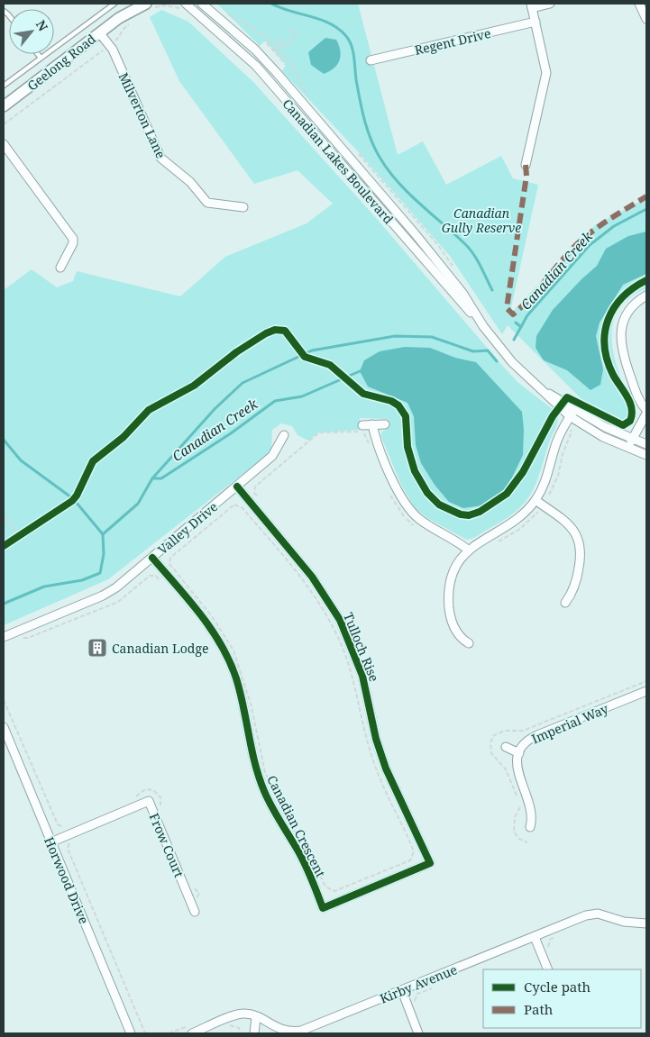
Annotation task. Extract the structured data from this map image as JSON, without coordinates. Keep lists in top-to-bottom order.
{
  "streets": {
    "main road": ["Geelong Road"],
    "street": [
      "Regent Drive",
      "Milverton Lane",
      "Canadian Lakes Boulevard",
      "Valley Drive",
      "Tulloch Rise",
      "Imperial Way",
      "Canadian Crescent",
      "Frow Court",
      "Horwood Drive",
      "Kirby Avenue"
    ]
  },
  "crossings": [
    ["Geelong Road", "Milverton Lane"],
    ["Valley Drive", "Tulloch Rise"],
    ["Valley Drive", "Canadian Crescent"],
    ["Tulloch Rise", "Canadian Crescent"],
    ["Frow Court", "Horwood Drive"]
  ],
  "water": ["Canadian Creek"],
  "parks": ["Canadian Gully Reserve"],
  "places": {
    "building": ["Canadian Lodge"]
  },
  "legend": ["Cycle path", "Path"],
  "north": "top right"
}
